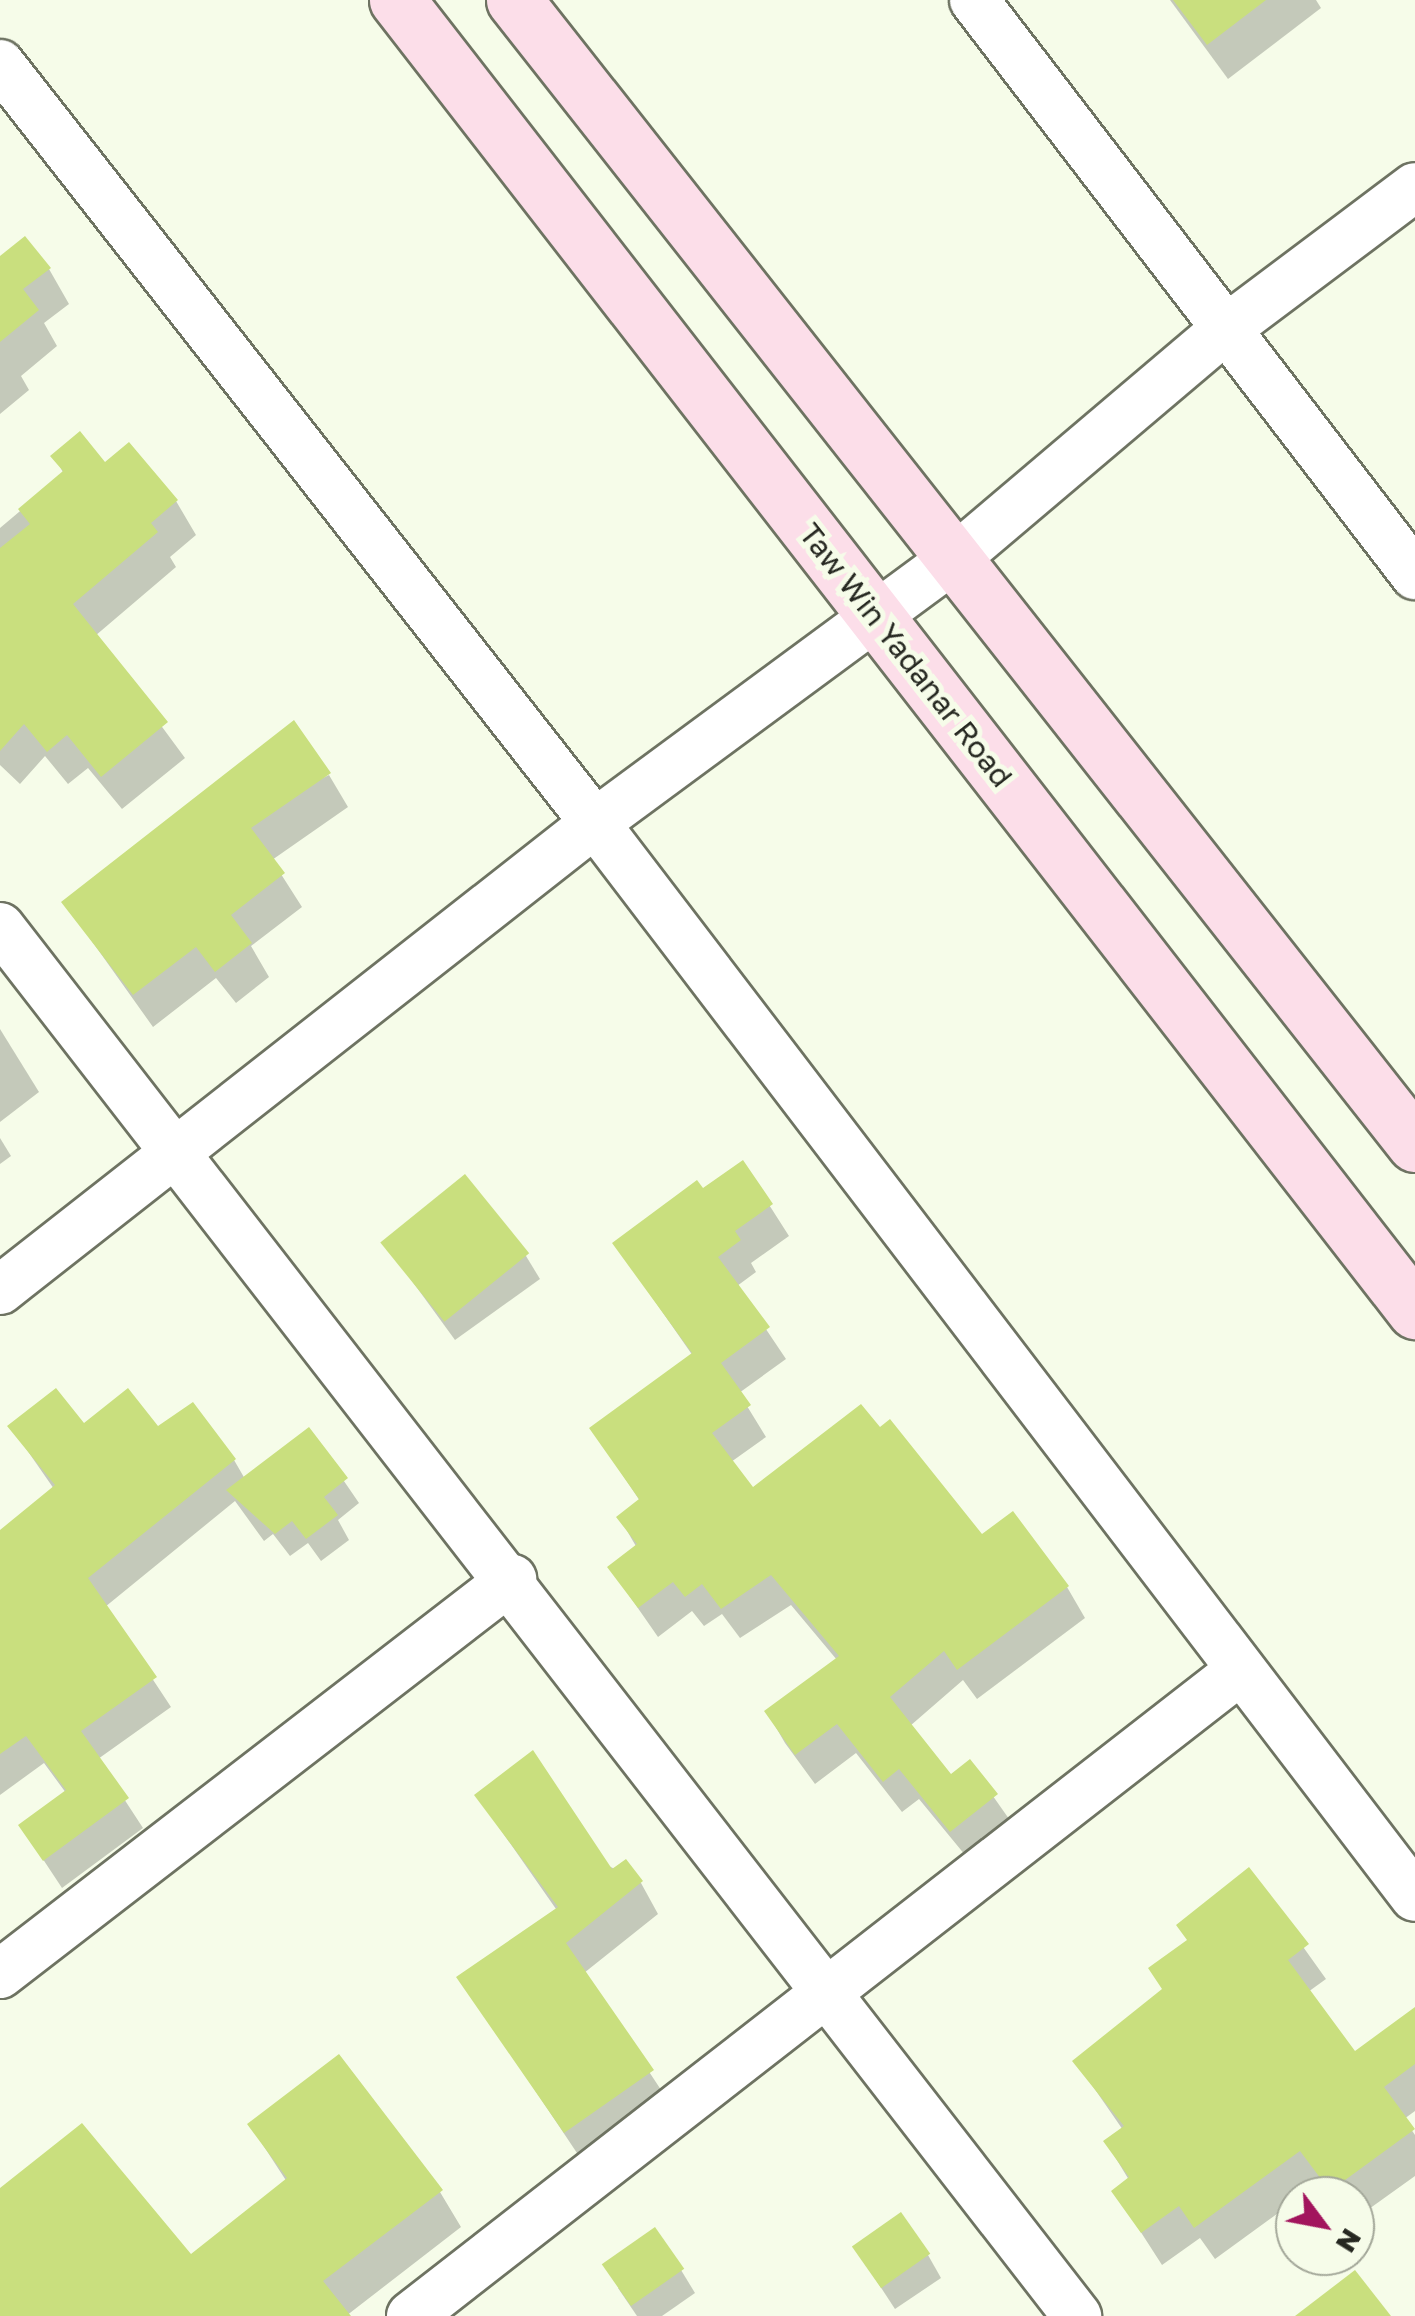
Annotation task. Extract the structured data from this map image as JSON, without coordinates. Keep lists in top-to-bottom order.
{
  "streets": {
    "main road": ["Taw Win Yadanar Road"]
  },
  "north": "bottom right"
}
